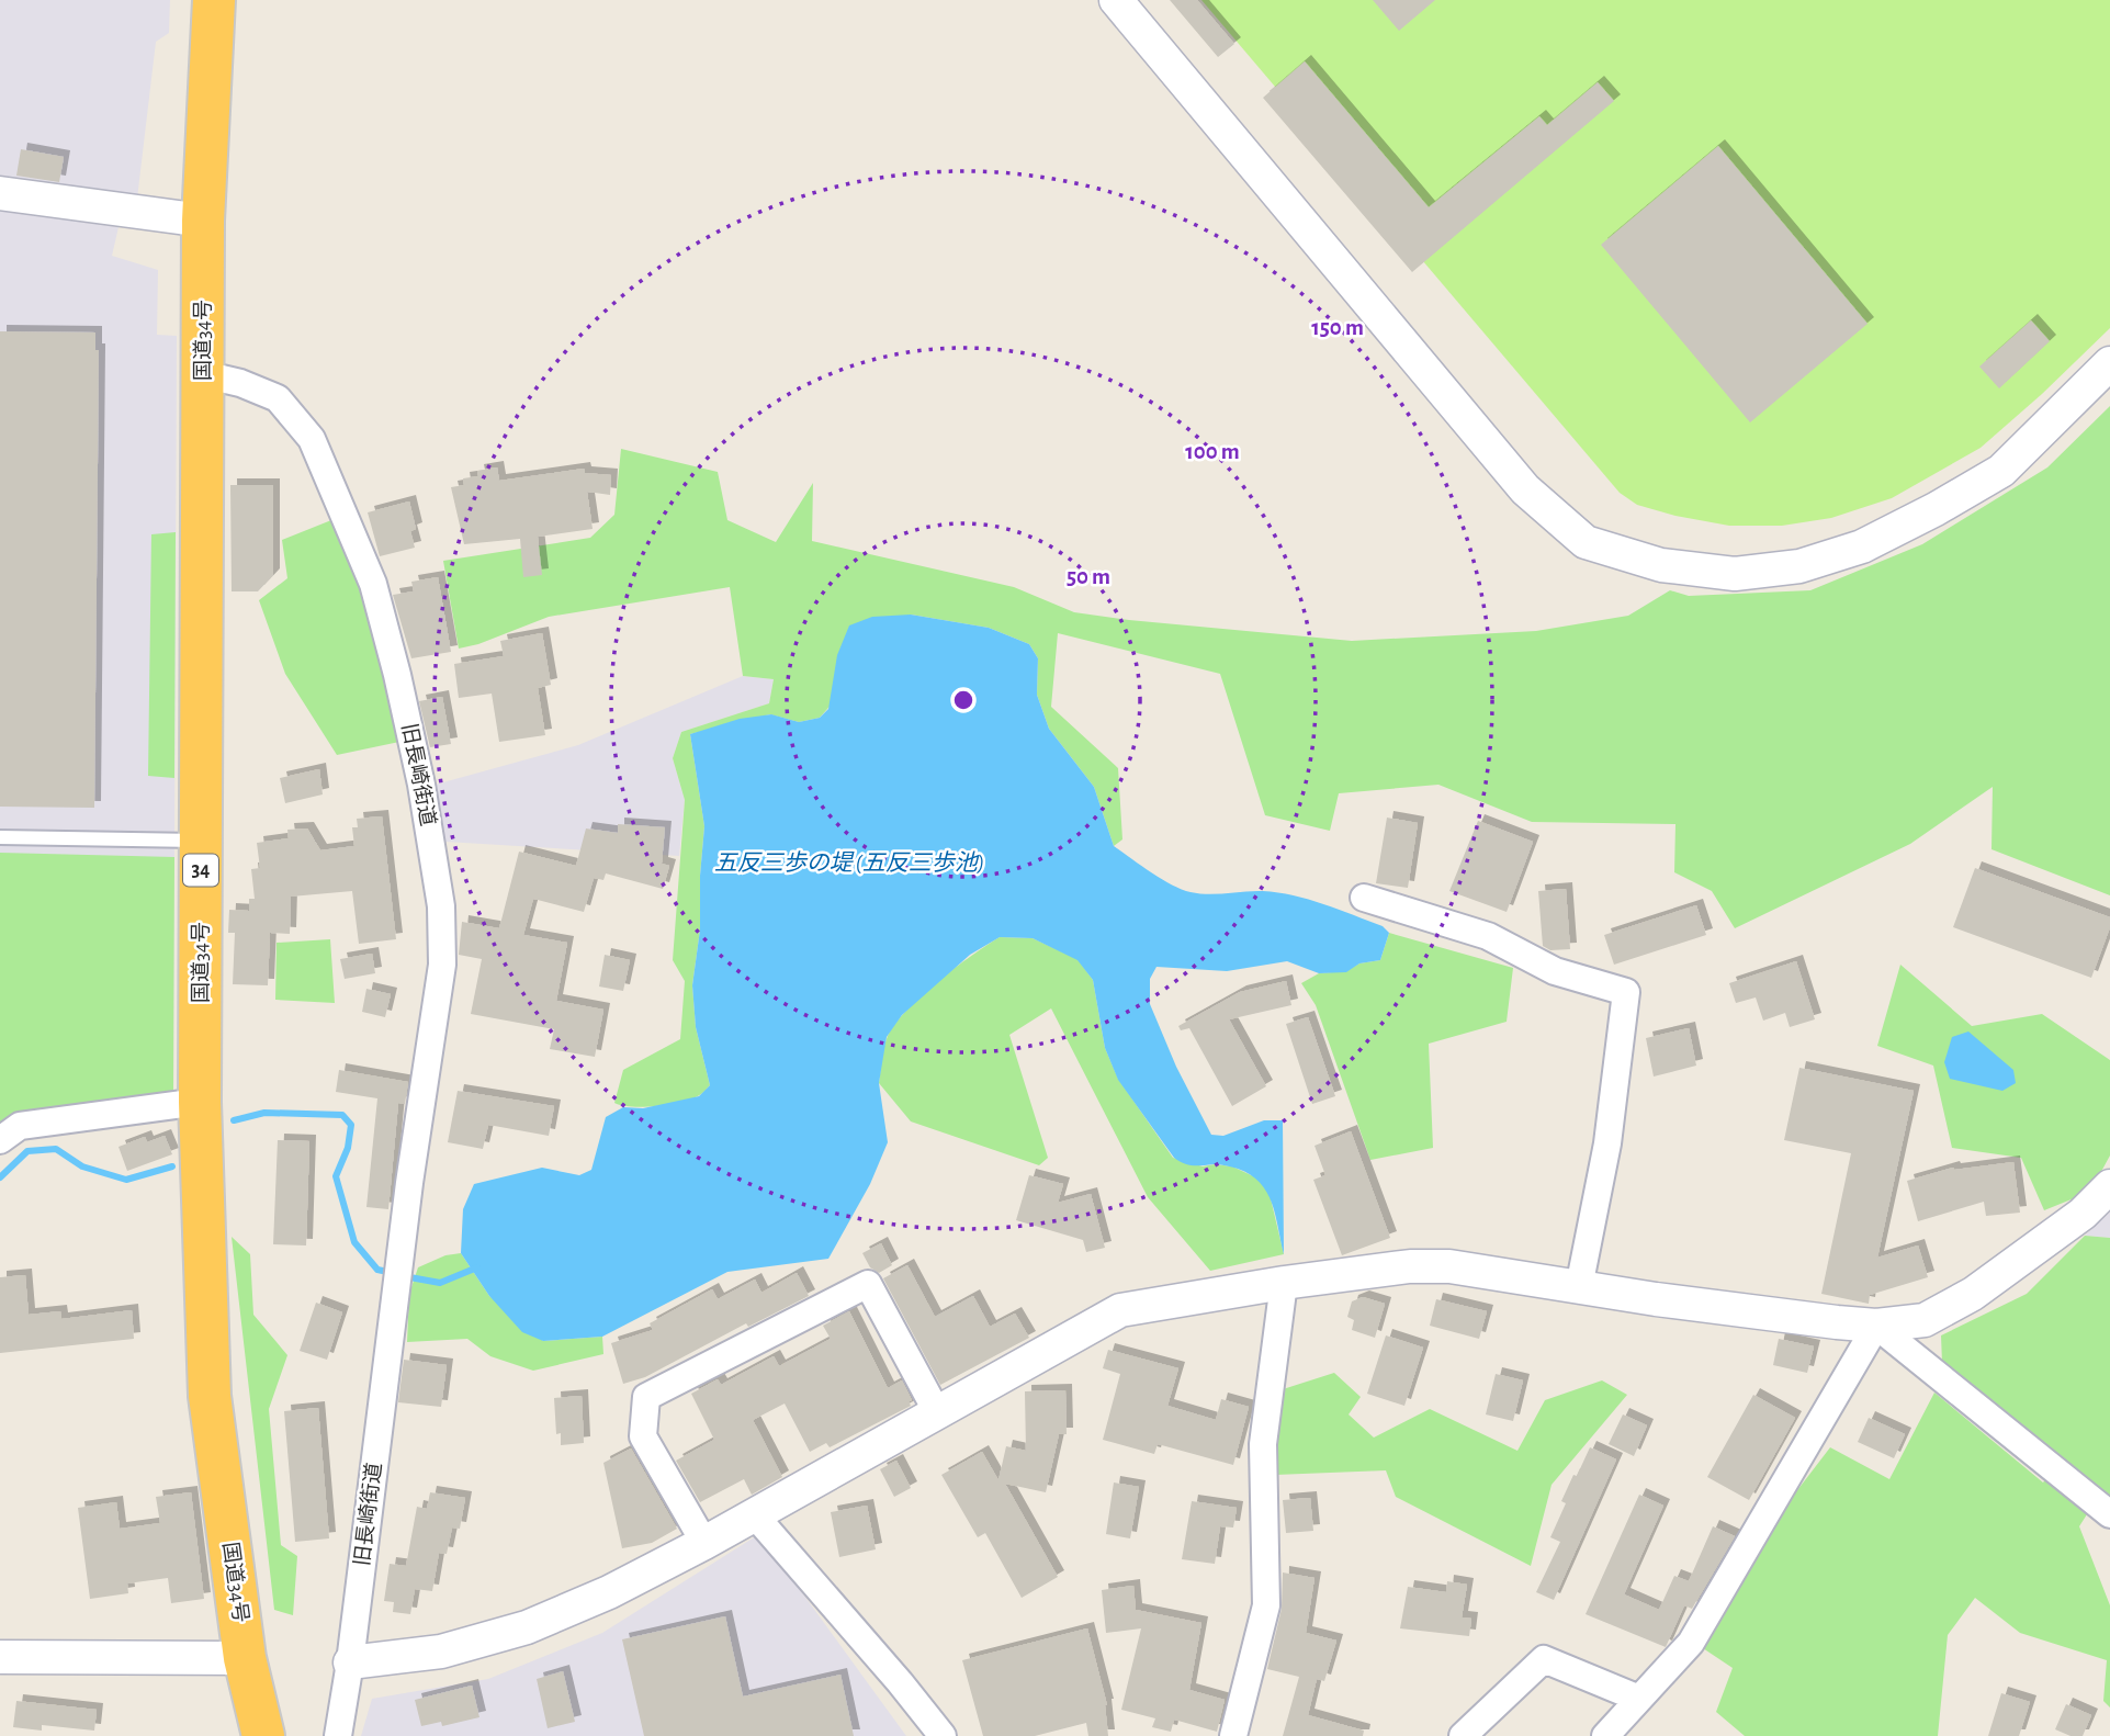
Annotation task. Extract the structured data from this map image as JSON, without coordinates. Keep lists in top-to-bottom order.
{
  "streets": {
    "highway": ["国道34号", "34"],
    "street": ["旧長崎街道"]
  },
  "crossings": [
    ["国道34号", "旧長崎街道"]
  ],
  "water": ["五反三歩の堤 (五反三歩池)"],
  "rings": ["150 m", "100 m", "50 m"]
}
